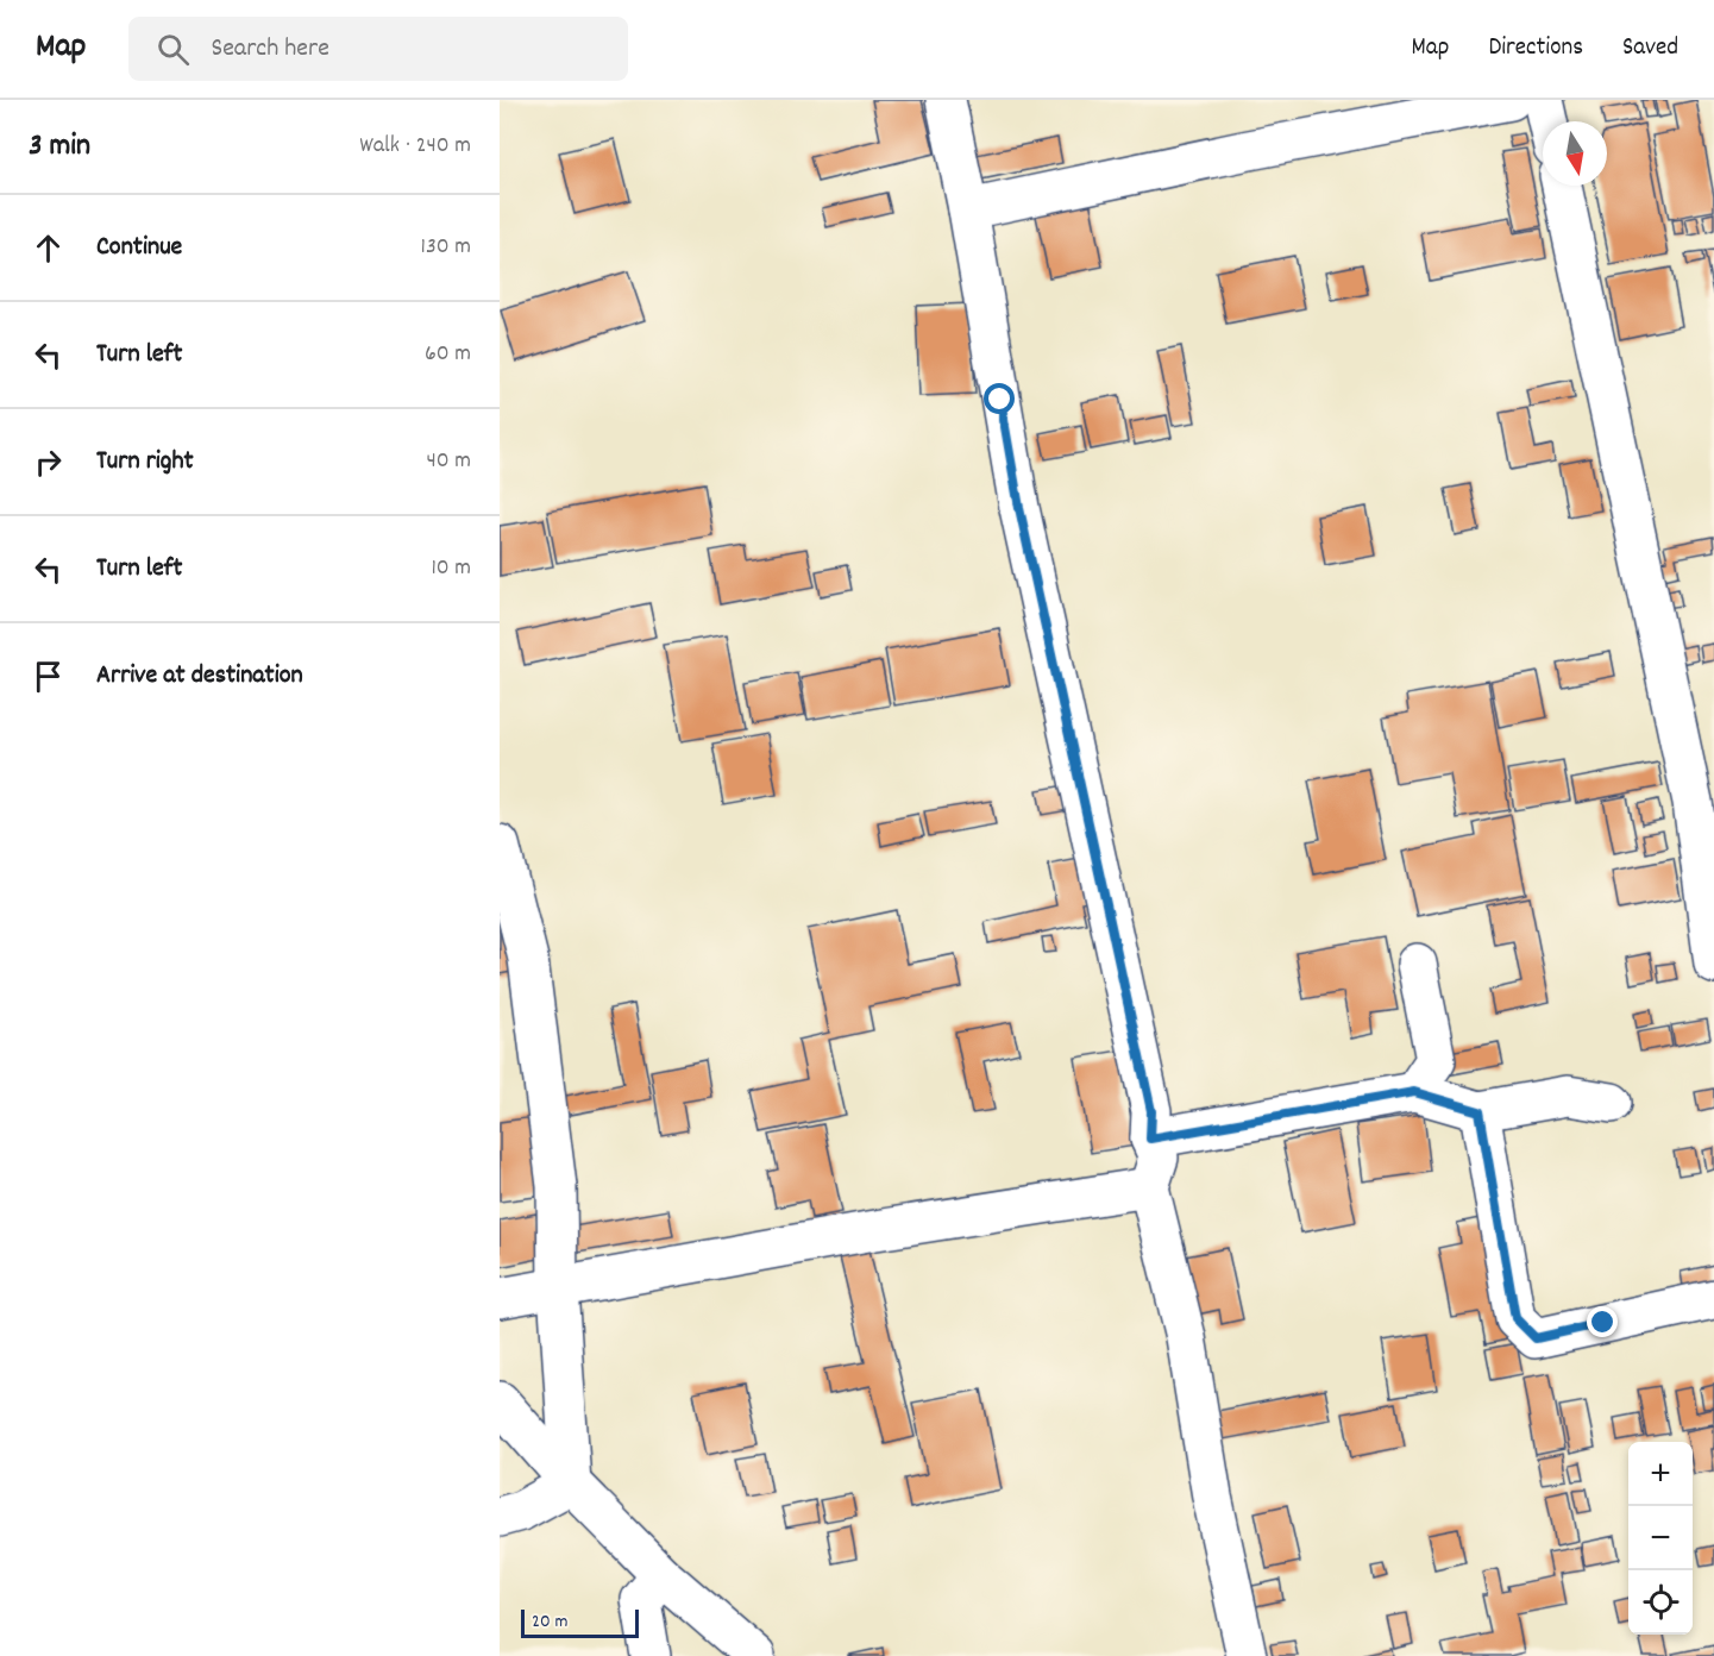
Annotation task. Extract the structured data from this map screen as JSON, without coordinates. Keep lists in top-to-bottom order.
{
  "scale_bar": "20 m",
  "north": "bottom",
  "page": {
    "header": "Map",
    "search": "Search here",
    "nav": ["Map", "Directions", "Saved"],
    "heading": ["3 min", "Walk · 240 m"],
    "list": [
      ["Continue", "130 m"],
      ["Turn left", "60 m"],
      ["Turn right", "40 m"],
      ["Turn left", "10 m"],
      "Arrive at destination"
    ],
    "map_buttons": ["+", "−"],
    "scale": "20 m"
  }
}
